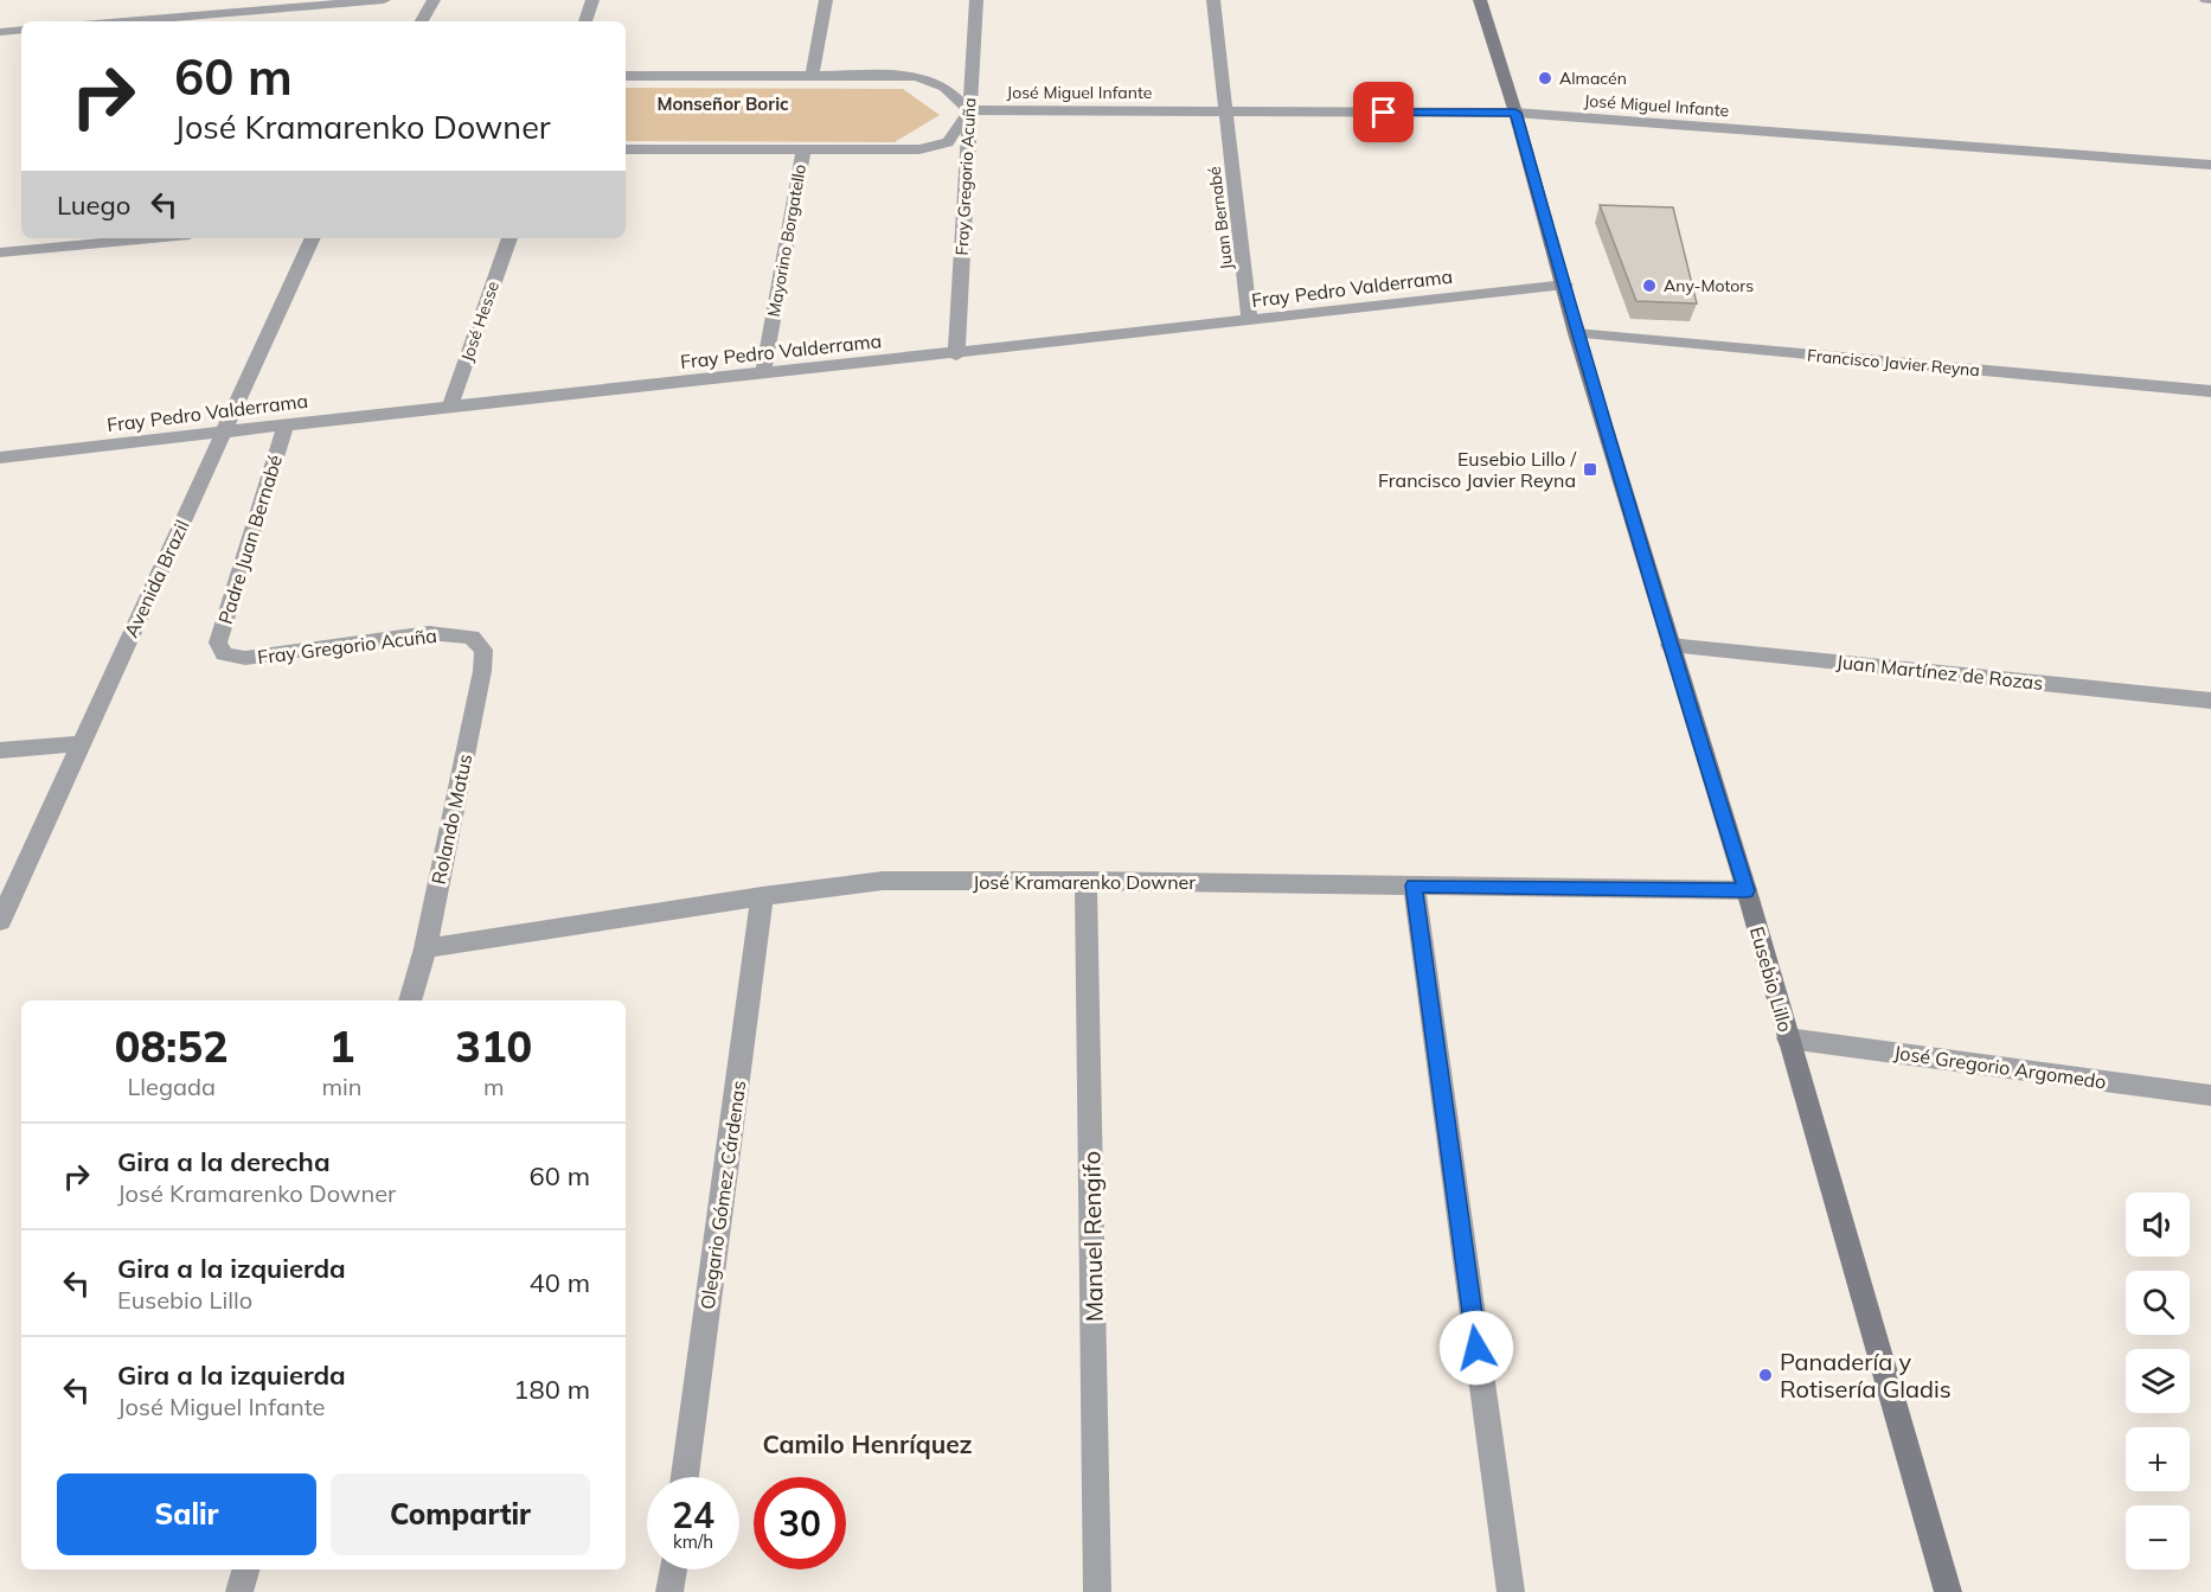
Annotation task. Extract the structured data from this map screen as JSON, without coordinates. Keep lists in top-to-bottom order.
{
  "streets": {
    "street": [
      "José Miguel Infante",
      "Fray Gregorio Acuña",
      "Juan Bernabé",
      "Mayorino Borgatello",
      "Fray Pedro Valderrama",
      "José Hesse",
      "Francisco Javier Reyna",
      "Padre Juan Bernabé",
      "Avenida Brazil",
      "Juan Martínez de Rozas",
      "Rolando Matus",
      "José Kramarenko Downer",
      "Eusebio Lillo",
      "José Gregorio Argomedo",
      "Olegario Gómez Cárdenas",
      "Manuel Rengifo"
    ]
  },
  "crossings": [
    ["José Miguel Infante", "Fray Gregorio Acuña"],
    ["José Miguel Infante", "Juan Bernabé"],
    ["José Miguel Infante", "Eusebio Lillo"],
    ["Fray Gregorio Acuña", "Fray Pedro Valderrama"],
    ["Fray Gregorio Acuña", "Padre Juan Bernabé"],
    ["Fray Gregorio Acuña", "Rolando Matus"],
    ["Juan Bernabé", "Fray Pedro Valderrama"],
    ["Mayorino Borgatello", "Fray Pedro Valderrama"],
    ["Fray Pedro Valderrama", "José Hesse"],
    ["Fray Pedro Valderrama", "Padre Juan Bernabé"],
    ["Fray Pedro Valderrama", "Avenida Brazil"],
    ["Fray Pedro Valderrama", "Eusebio Lillo"],
    ["Francisco Javier Reyna", "Eusebio Lillo"],
    ["Juan Martínez de Rozas", "Eusebio Lillo"],
    ["Rolando Matus", "José Kramarenko Downer"],
    ["José Kramarenko Downer", "Eusebio Lillo"],
    ["José Kramarenko Downer", "Olegario Gómez Cárdenas"],
    ["José Kramarenko Downer", "Manuel Rengifo"],
    ["Eusebio Lillo", "José Gregorio Argomedo"]
  ],
  "districts": ["Monseñor Boric", "Camilo Henríquez"],
  "places": {
    "other": ["Almacén", "Any-Motors", "Panadería y Rotisería Gladis"],
    "transit": ["Eusebio Lillo / Francisco Javier Reyna"]
  },
  "page": {
    "turn": ["60 m", "José Kramarenko Downer"],
    "then": "Luego",
    "eta": [
      "08:52",
      "Llegada",
      "1",
      "min",
      "310",
      "m"
    ],
    "list": [
      {
        "name": "Gira a la derecha",
        "note": "José Kramarenko Downer",
        "value": "60 m"
      },
      {
        "name": "Gira a la izquierda",
        "note": "Eusebio Lillo",
        "value": "40 m"
      },
      {
        "name": "Gira a la izquierda",
        "note": "José Miguel Infante",
        "value": "180 m"
      }
    ],
    "map_buttons": ["+", "−"],
    "buttons": ["Salir", "Compartir"],
    "speed": "24 km/h",
    "limit": "30"
  }
}
